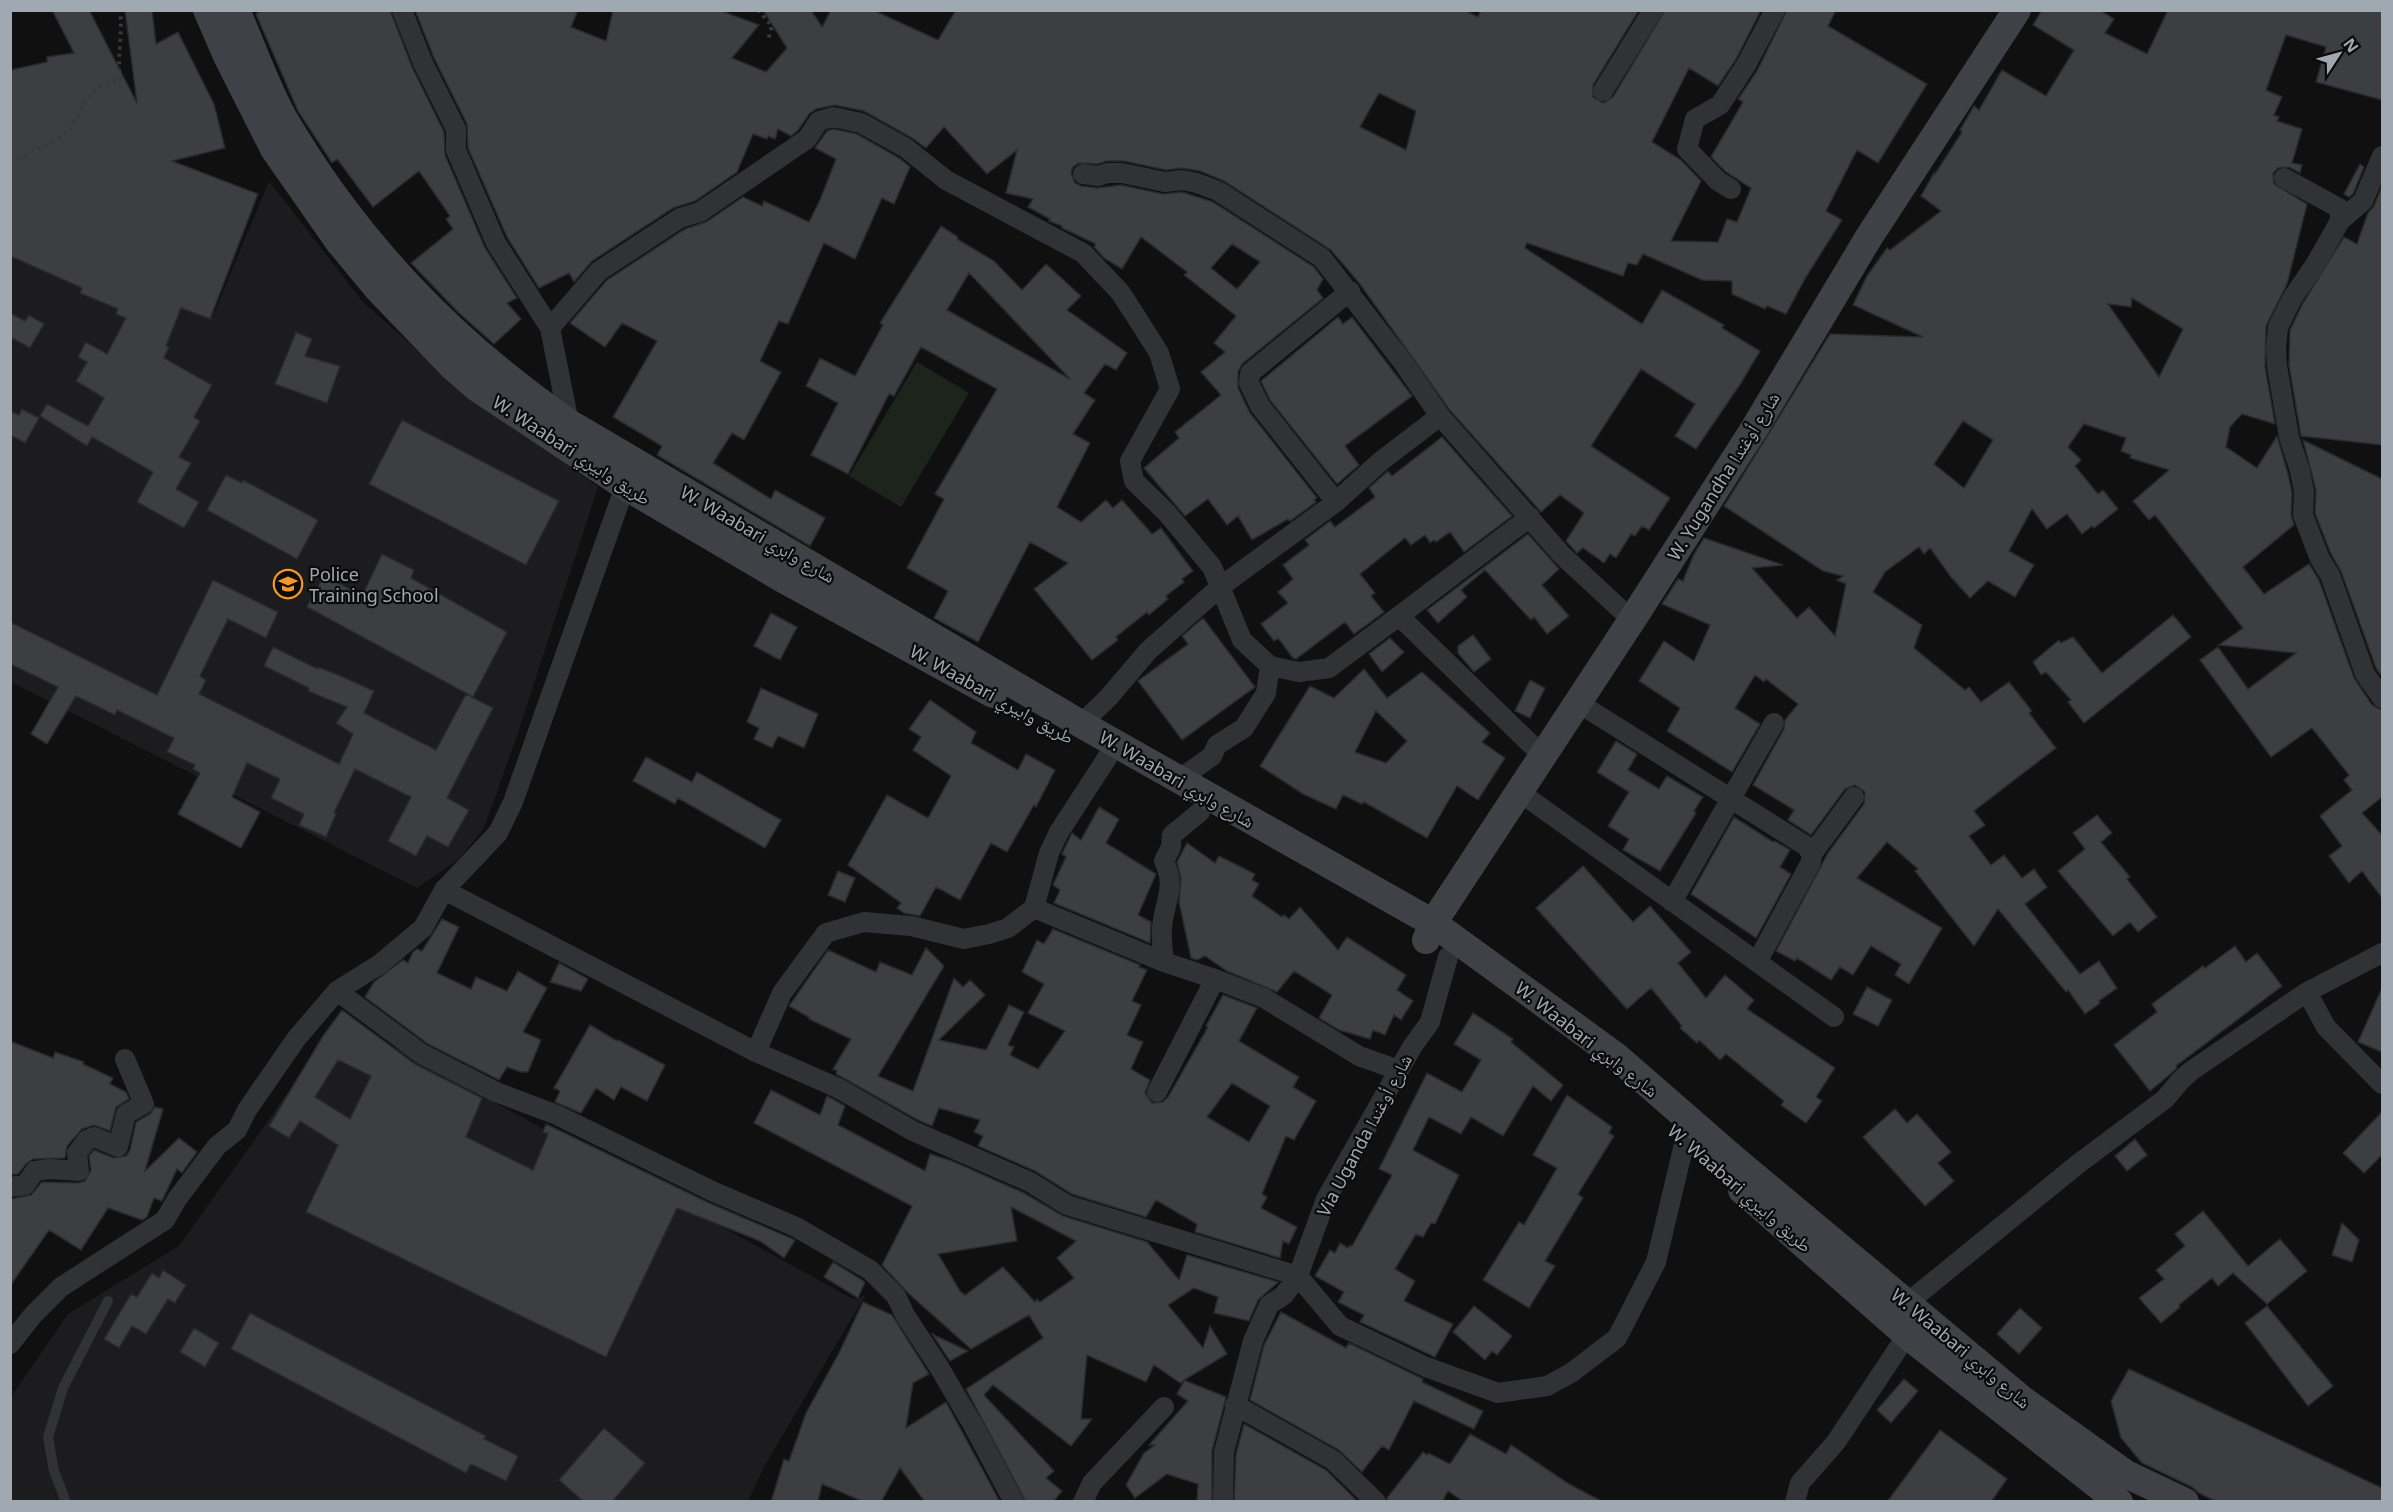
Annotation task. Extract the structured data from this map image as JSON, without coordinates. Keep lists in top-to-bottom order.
{
  "streets": {
    "main road": ["W. Waabari طريق وابيري", "W. Yugandha شارع أوغندا", "W. Waabari شارع وابري"],
    "street": ["Via Uganda شارع أوغندا"]
  },
  "crossings": [
    ["W. Waabari طريق وابيري", "W. Yugandha شارع أوغندا"],
    ["W. Waabari طريق وابيري", "W. Waabari شارع وابري"],
    ["W. Waabari طريق وابيري", "Via Uganda شارع أوغندا"],
    ["W. Yugandha شارع أوغندا", "W. Waabari شارع وابري"],
    ["W. Yugandha شارع أوغندا", "Via Uganda شارع أوغندا"],
    ["W. Waabari شارع وابري", "Via Uganda شارع أوغندا"]
  ],
  "places": {
    "school or university": ["Police Training School"]
  },
  "north": "top right"
}
